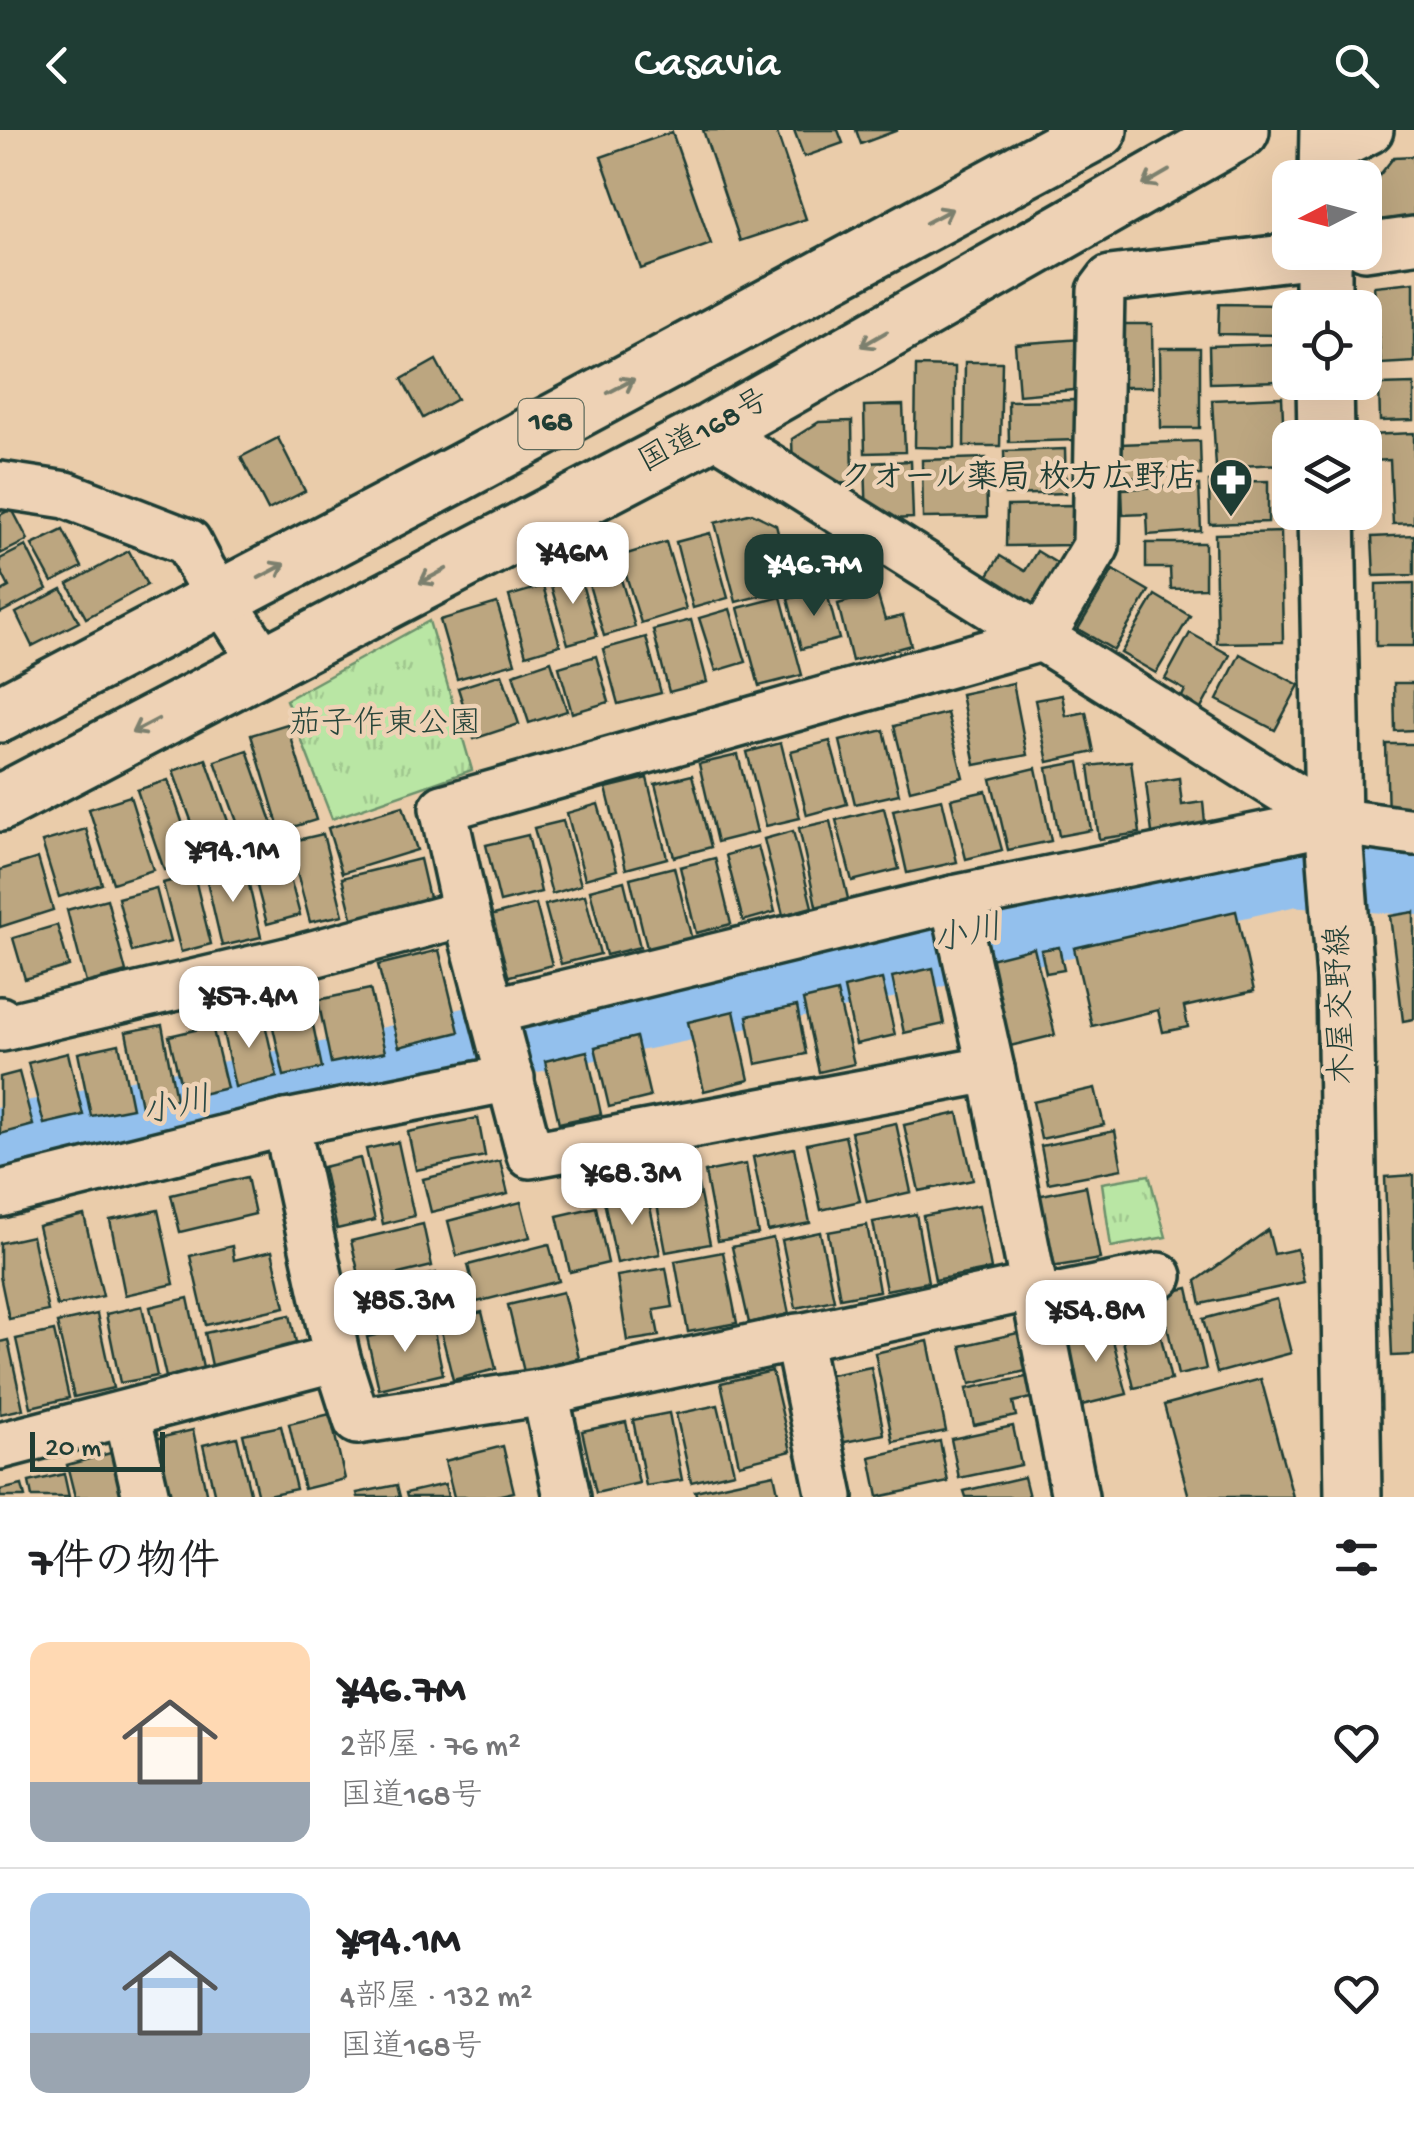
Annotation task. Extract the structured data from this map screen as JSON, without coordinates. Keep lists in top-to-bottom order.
{
  "streets": {
    "main road": ["168", "国道168号", "木屋交野線"]
  },
  "water": ["小川"],
  "parks": ["茄子作東公園"],
  "places": {
    "pharmacy": ["クオール薬局 枚方広野店"]
  },
  "scale_bar": "20 m",
  "north": "left",
  "page": {
    "header": "Casavia",
    "price": [
      "¥46M",
      "¥46.7M",
      "¥94.1M",
      "¥57.4M",
      "¥68.3M",
      "¥85.3M",
      "¥54.8M"
    ],
    "scale": "20 m",
    "heading": "7件の物件",
    "list": [
      {
        "name": "¥46.7M",
        "note": "2部屋 · 76 m² · 国道168号"
      },
      {
        "name": "¥94.1M",
        "note": "4部屋 · 132 m² · 国道168号"
      }
    ]
  }
}
